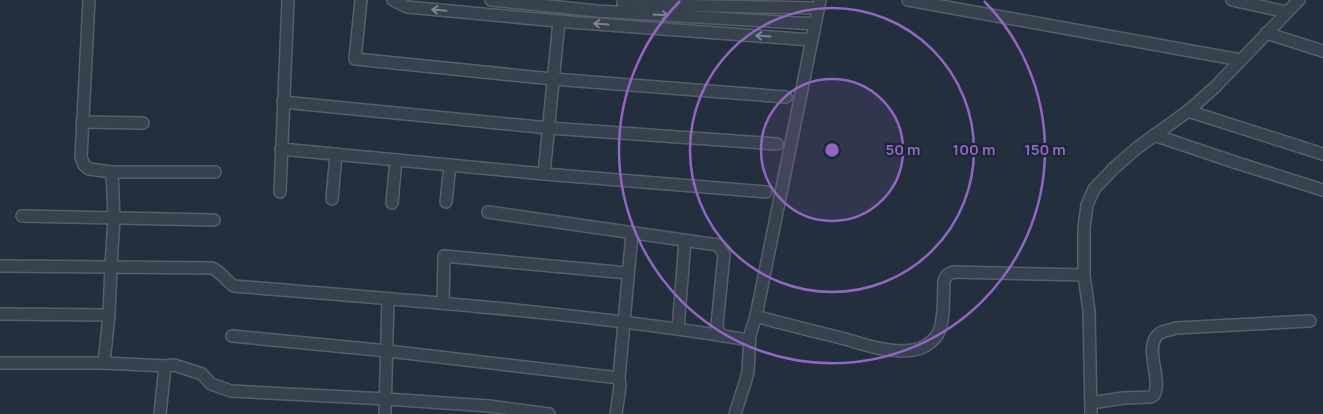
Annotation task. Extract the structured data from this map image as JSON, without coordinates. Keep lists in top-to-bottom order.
{
  "rings": ["50 m", "100 m", "150 m"]
}
